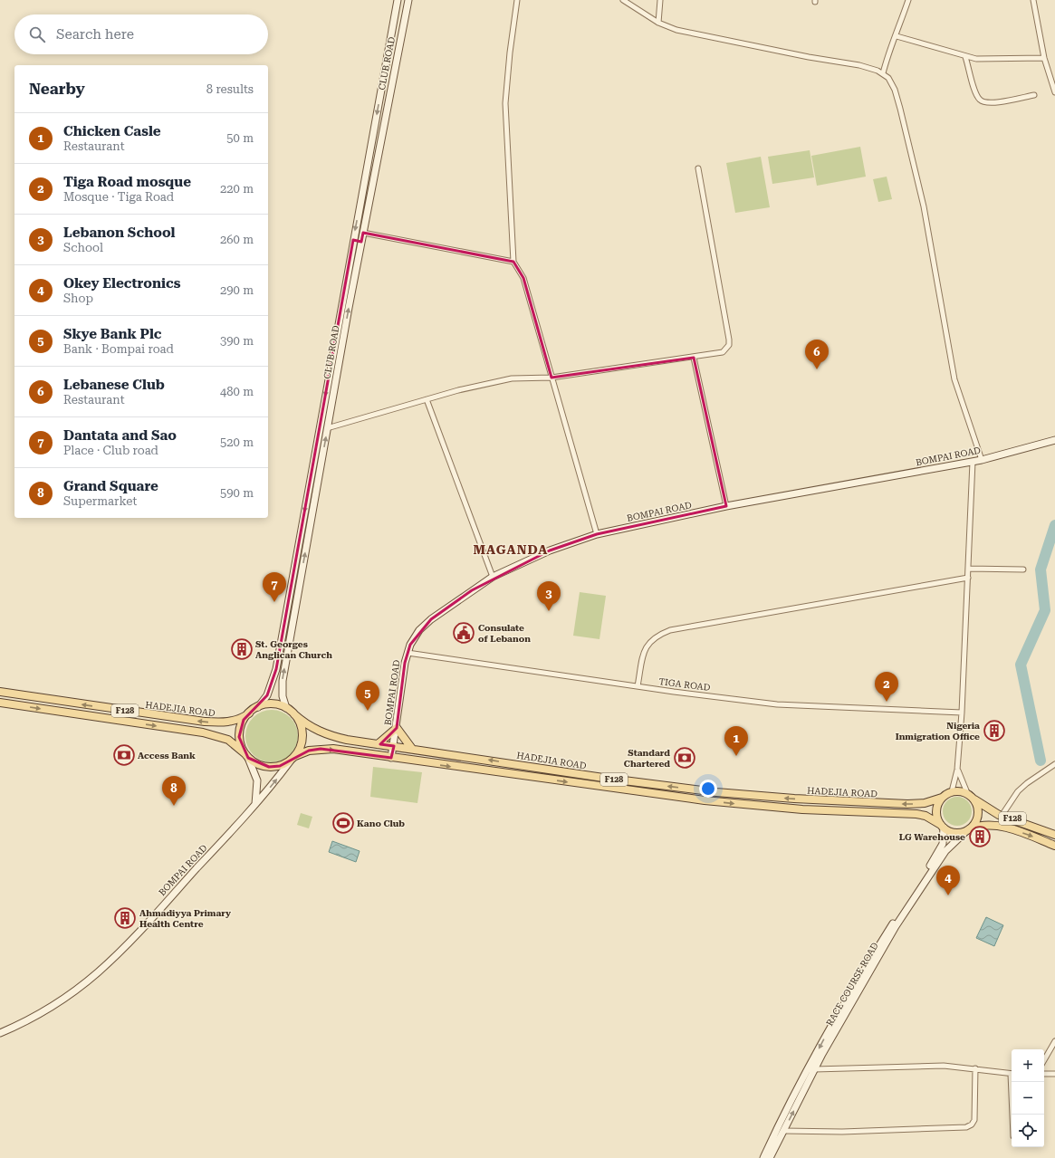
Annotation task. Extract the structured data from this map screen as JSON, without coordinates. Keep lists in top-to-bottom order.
{
  "streets": {
    "main road": [
      "CLUB ROAD",
      "BOMPAI ROAD",
      "HADEJIA ROAD",
      "F128",
      "RACE COURSE ROAD"
    ],
    "street": ["TIGA ROAD"]
  },
  "crossings": [
    ["CLUB ROAD", "BOMPAI ROAD"],
    ["CLUB ROAD", "HADEJIA ROAD"],
    ["CLUB ROAD", "F128"],
    ["BOMPAI ROAD", "TIGA ROAD"],
    ["BOMPAI ROAD", "HADEJIA ROAD"],
    ["BOMPAI ROAD", "F128"],
    ["HADEJIA ROAD", "F128"],
    ["HADEJIA ROAD", "RACE COURSE ROAD"],
    ["F128", "RACE COURSE ROAD"]
  ],
  "districts": ["MAGANDA"],
  "places": {
    "public building": ["Consulate of Lebanon"],
    "building": [
      "St. Georges Anglican Church",
      "Nigeria Inmigration Office",
      "LG Warehouse",
      "Ahmadiyya Primary Health Centre"
    ],
    "bank": ["Access Bank", "Standard Chartered"],
    "sports": ["Kano Club"]
  },
  "page": {
    "search": "Search here",
    "heading": ["Nearby", "8 results"],
    "list": [
      {
        "mark": "1",
        "name": "Chicken Casle",
        "note": "Restaurant",
        "value": "50 m"
      },
      {
        "mark": "2",
        "name": "Tiga Road mosque",
        "note": "Mosque · Tiga Road",
        "value": "220 m"
      },
      {
        "mark": "3",
        "name": "Lebanon School",
        "note": "School",
        "value": "260 m"
      },
      {
        "mark": "4",
        "name": "Okey Electronics",
        "note": "Shop",
        "value": "290 m"
      },
      {
        "mark": "5",
        "name": "Skye Bank Plc",
        "note": "Bank · Bompai road",
        "value": "390 m"
      },
      {
        "mark": "6",
        "name": "Lebanese Club",
        "note": "Restaurant",
        "value": "480 m"
      },
      {
        "mark": "7",
        "name": "Dantata and Sao",
        "note": "Place · Club road",
        "value": "520 m"
      },
      {
        "mark": "8",
        "name": "Grand Square",
        "note": "Supermarket",
        "value": "590 m"
      }
    ],
    "pins": [
      "6",
      "7",
      "3",
      "2",
      "5",
      "1",
      "8",
      "4"
    ],
    "map_buttons": ["+", "−"]
  }
}
